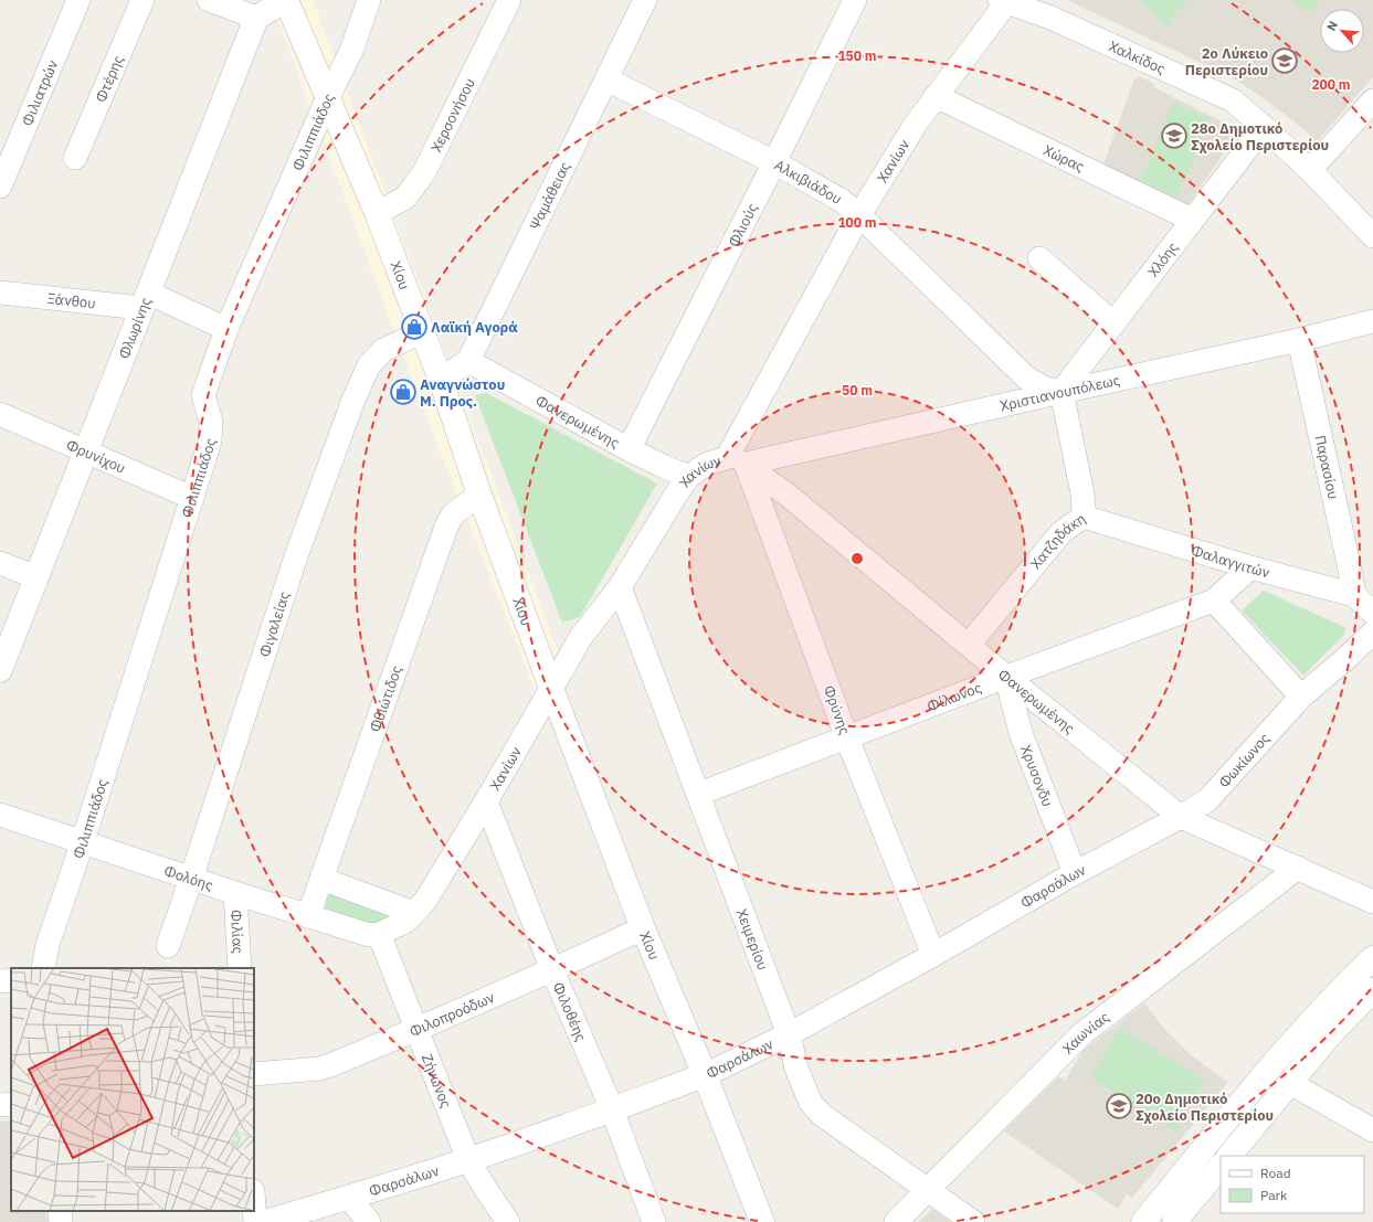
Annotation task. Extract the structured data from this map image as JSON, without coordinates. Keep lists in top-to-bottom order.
{
  "streets": {
    "street": [
      "Χαλκίδος",
      "Φτέρης",
      "Φιλιατρών",
      "Χερσονήσου",
      "Φιλιππιάδος",
      "Χώρας",
      "Χανίων",
      "Αλκιβιάδου",
      "Ψαμάθειας",
      "Φλιούς",
      "Χλόης",
      "Χίου",
      "Ξάνθου",
      "Φλωρίνης",
      "Χριστιανουπόλεως",
      "Φανερωμένης",
      "Φρυνίχου",
      "Παρασίου",
      "Χατζηδάκη",
      "Φαλαγγιτών",
      "Φιγαλείας",
      "Φίλωνος",
      "Φθιώτιδος",
      "Φρύνης",
      "Φωκίωνος",
      "Χρυσονδυ",
      "Φολόης",
      "Φαρσάλων",
      "Φιλίας",
      "Χειμερίου",
      "Φιλοθέης",
      "Φιλοπροόδων",
      "Χαωνίας",
      "Ζήνωνος"
    ]
  },
  "crossings": [
    ["Χαλκίδος", "Χανίων"],
    ["Χαλκίδος", "Χλόης"],
    ["Χερσονήσου", "Χίου"],
    ["Φιλιππιάδος", "Χίου"],
    ["Φιλιππιάδος", "Ξάνθου"],
    ["Φιλιππιάδος", "Φρυνίχου"],
    ["Φιλιππιάδος", "Φολόης"],
    ["Χώρας", "Χανίων"],
    ["Χώρας", "Χλόης"],
    ["Χανίων", "Αλκιβιάδου"],
    ["Χανίων", "Χίου"],
    ["Χανίων", "Χριστιανουπόλεως"],
    ["Χανίων", "Φανερωμένης"],
    ["Χανίων", "Φρύνης"],
    ["Χανίων", "Φολόης"],
    ["Χανίων", "Χειμερίου"],
    ["Χανίων", "Φιλοθέης"],
    ["Χανίων", "Ζήνωνος"],
    ["Αλκιβιάδου", "Ψαμάθειας"],
    ["Αλκιβιάδου", "Φλιούς"],
    ["Αλκιβιάδου", "Χλόης"],
    ["Αλκιβιάδου", "Χριστιανουπόλεως"],
    ["Αλκιβιάδου", "Χατζηδάκη"],
    ["Ψαμάθειας", "Φανερωμένης"],
    ["Φλιούς", "Φανερωμένης"],
    ["Χλόης", "Χριστιανουπόλεως"],
    ["Χλόης", "Χατζηδάκη"],
    ["Χίου", "Φιγαλείας"],
    ["Χίου", "Φθιώτιδος"],
    ["Χίου", "Φαρσάλων"],
    ["Χίου", "Φιλοπροόδων"],
    ["Ξάνθου", "Φλωρίνης"],
    ["Φλωρίνης", "Φρυνίχου"],
    ["Χριστιανουπόλεως", "Φανερωμένης"],
    ["Χριστιανουπόλεως", "Παρασίου"],
    ["Χριστιανουπόλεως", "Χατζηδάκη"],
    ["Χριστιανουπόλεως", "Φρύνης"],
    ["Φανερωμένης", "Χατζηδάκη"],
    ["Φανερωμένης", "Φίλωνος"],
    ["Φανερωμένης", "Φρύνης"],
    ["Φανερωμένης", "Φωκίωνος"],
    ["Φανερωμένης", "Χρυσονδυ"],
    ["Φανερωμένης", "Φαρσάλων"],
    ["Φανερωμένης", "Χαωνίας"],
    ["Παρασίου", "Φαλαγγιτών"],
    ["Χατζηδάκη", "Φαλαγγιτών"],
    ["Φαλαγγιτών", "Φίλωνος"],
    ["Φιγαλείας", "Φολόης"],
    ["Φίλωνος", "Φρύνης"],
    ["Φίλωνος", "Χρυσονδυ"],
    ["Φίλωνος", "Χειμερίου"],
    ["Φθιώτιδος", "Φολόης"],
    ["Φρύνης", "Φαρσάλων"],
    ["Φωκίωνος", "Φαρσάλων"],
    ["Χρυσονδυ", "Φαρσάλων"],
    ["Φολόης", "Φιλίας"],
    ["Φολόης", "Ζήνωνος"],
    ["Φαρσάλων", "Χειμερίου"],
    ["Φαρσάλων", "Φιλοθέης"],
    ["Φαρσάλων", "Ζήνωνος"],
    ["Χειμερίου", "Χαωνίας"],
    ["Φιλοθέης", "Φιλοπροόδων"],
    ["Φιλοπροόδων", "Ζήνωνος"]
  ],
  "places": {
    "school or university": ["2ο Λύκειο Περιστερίου", "28ο Δημοτικό Σχολείο Περιστερίου", "20ο Δημοτικό Σχολείο Περιστερίου"],
    "shop": ["Λαϊκή Αγορά", "Αναγνώστου Μ. Προς."]
  },
  "legend": ["Road", "Park"],
  "north": "top left",
  "rings": [
    "150 m",
    "200 m",
    "100 m",
    "50 m"
  ]
}
